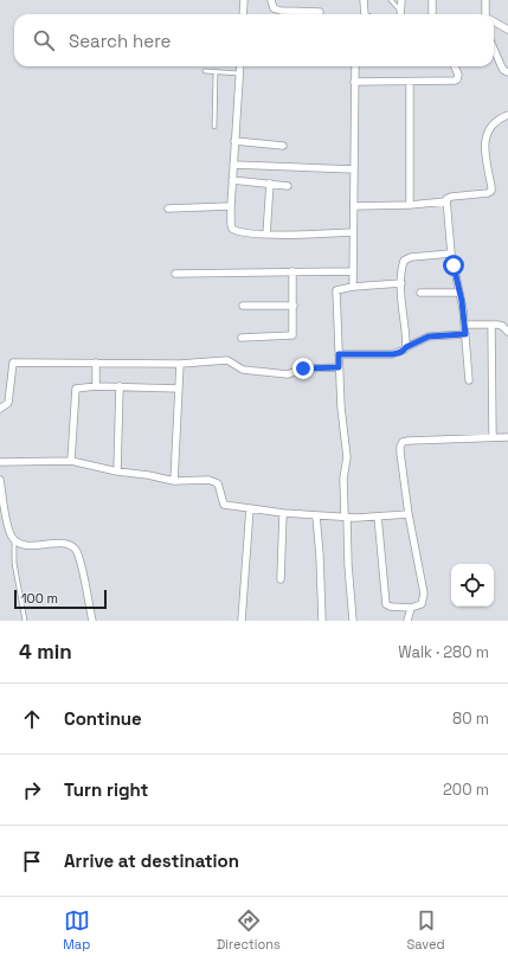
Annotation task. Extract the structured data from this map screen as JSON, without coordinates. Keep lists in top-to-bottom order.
{
  "scale_bar": "100 m",
  "page": {
    "search": "Search here",
    "scale": "100 m",
    "heading": ["4 min", "Walk · 280 m"],
    "list": [
      ["Continue", "80 m"],
      ["Turn right", "200 m"],
      "Arrive at destination"
    ],
    "nav": ["Map", "Directions", "Saved"]
  }
}
